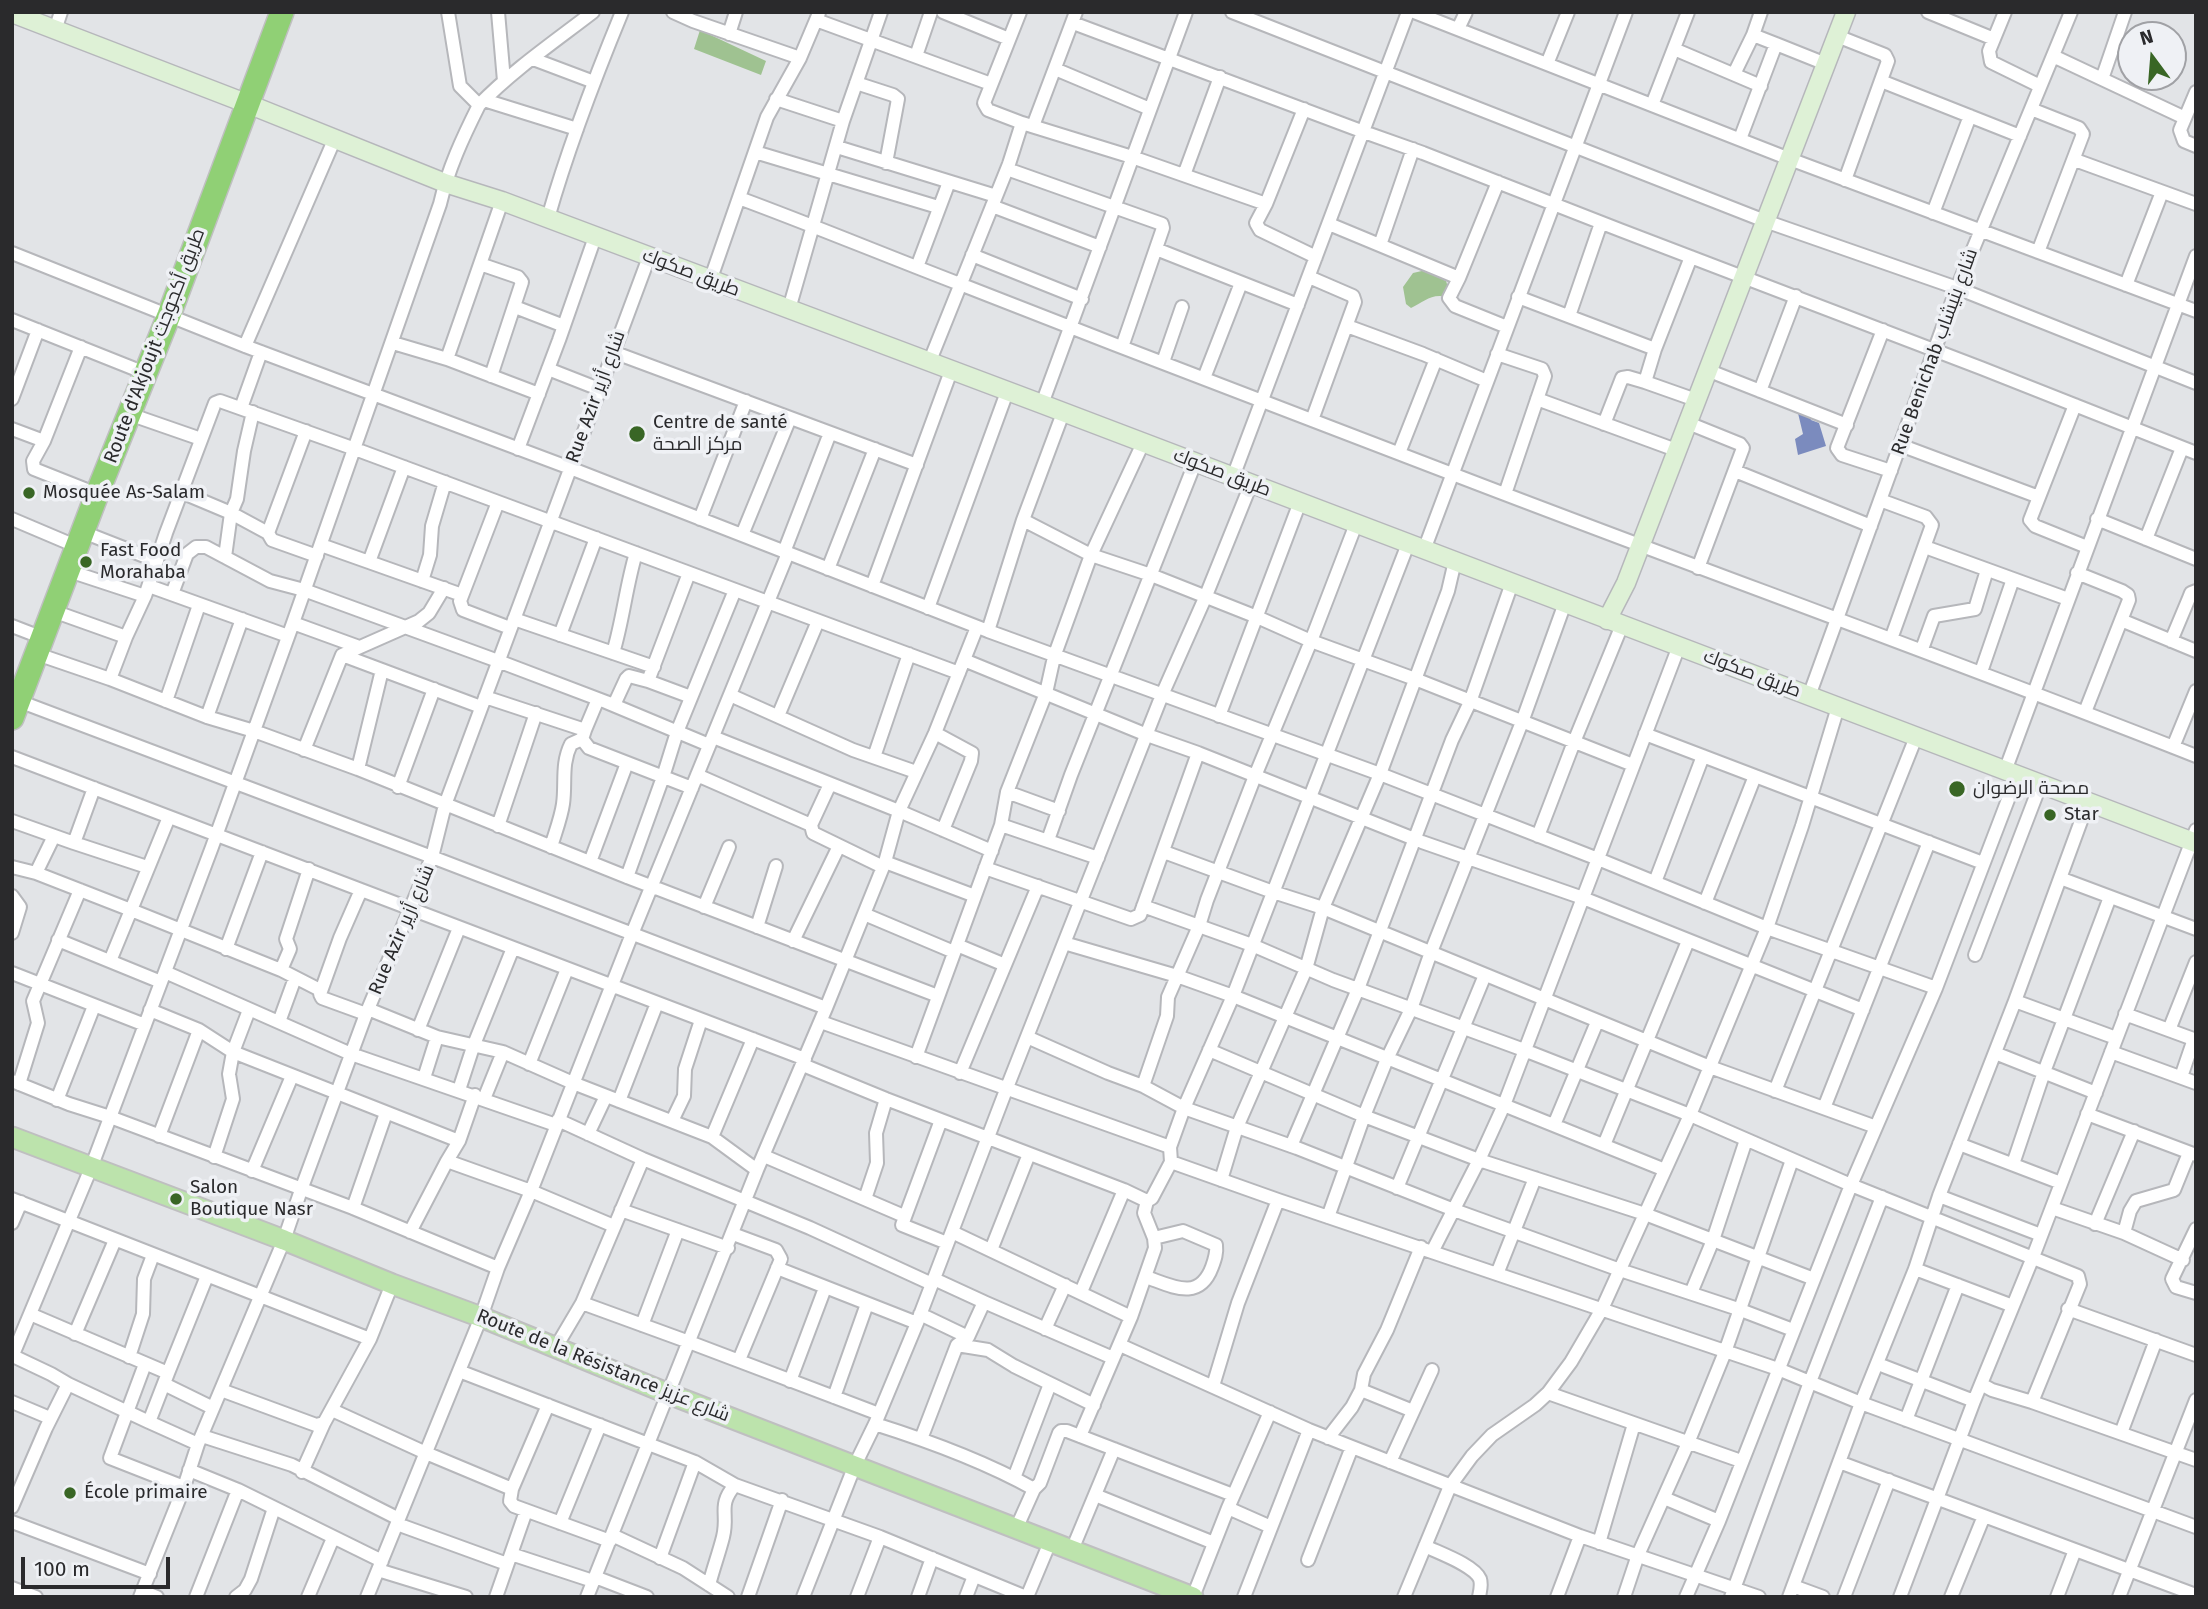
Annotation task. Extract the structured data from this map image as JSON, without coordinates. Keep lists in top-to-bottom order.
{
  "streets": {
    "highway": ["Route d'Akjoujt طريق أكجوجت"],
    "main road": ["Route de la Résistance شارع عزيز"],
    "street": ["طريق صكوك", "Rue Benichab شارع بنيشاب", "Rue Azir شارع أزير"]
  },
  "crossings": [
    ["طريق صكوك", "Route d'Akjoujt طريق أكجوجت"],
    ["طريق صكوك", "Rue Benichab شارع بنيشاب"],
    ["طريق صكوك", "Rue Azir شارع أزير"],
    ["Rue Azir شارع أزير", "Route de la Résistance شارع عزيز"]
  ],
  "places": [
    "Centre de santé مركز الصحة",
    "Mosquée As-Salam",
    "Fast Food Morahaba",
    "مصحة الرضوان",
    "Star",
    "Salon Boutique Nasr",
    "École primaire"
  ],
  "scale_bar": "100 m",
  "north": "top"
}
